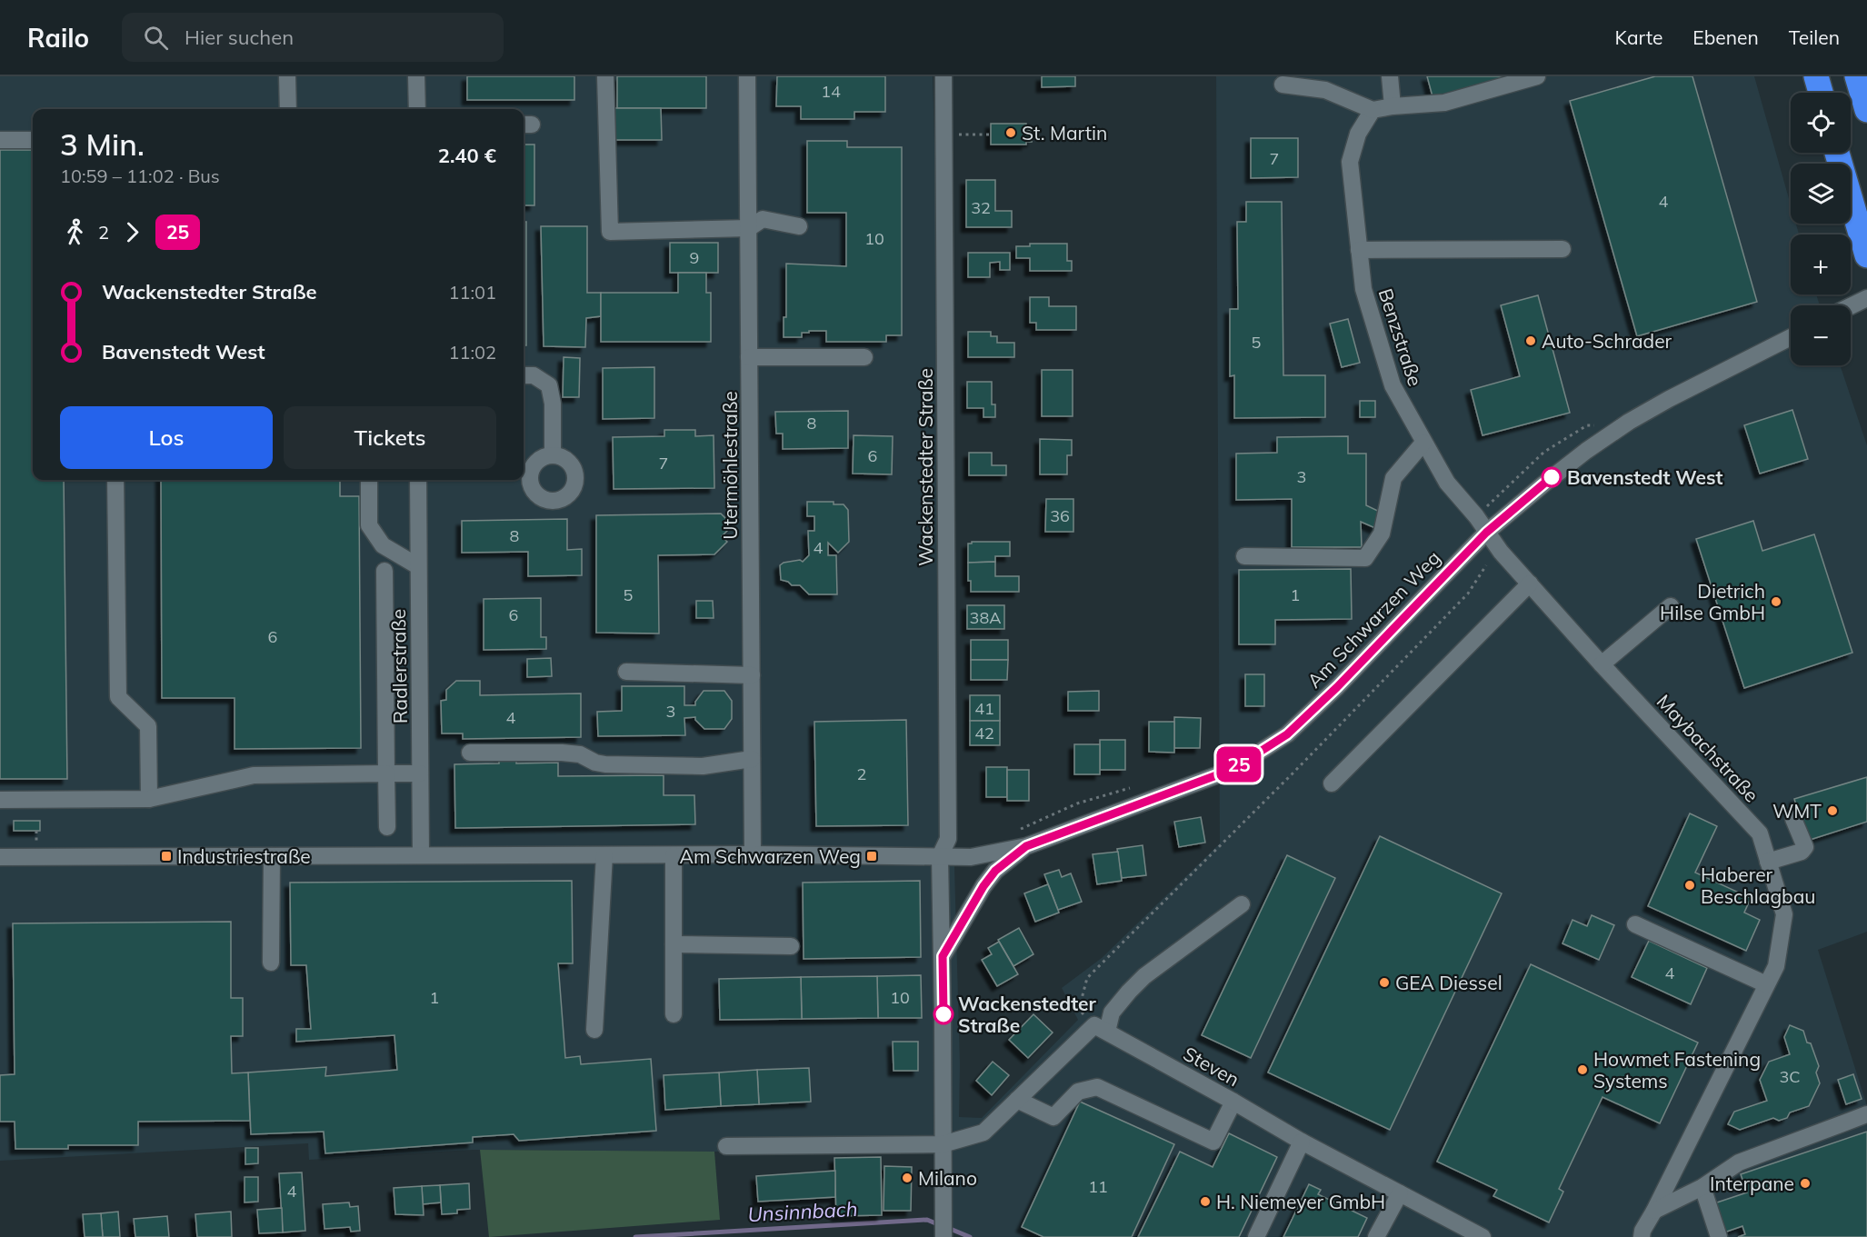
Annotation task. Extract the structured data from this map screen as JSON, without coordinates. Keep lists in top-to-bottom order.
{
  "streets": {
    "street": [
      "Benzstraße",
      "Utermöhlestraße",
      "Wackenstedter Straße",
      "Am Schwarzen Weg",
      "Radlerstraße",
      "Maybachstraße",
      "Steven"
    ]
  },
  "crossings": [
    ["Benzstraße", "Am Schwarzen Weg"],
    ["Benzstraße", "Maybachstraße"],
    ["Wackenstedter Straße", "Am Schwarzen Weg"],
    ["Am Schwarzen Weg", "Maybachstraße"]
  ],
  "water": ["Unsinnbach"],
  "places": {
    "other": [
      "St. Martin",
      "Auto-Schrader",
      "Bavenstedt West",
      "Dietrich Hilse GmbH",
      "WMT",
      "Haberer Beschlagbau",
      "GEA Diessel",
      "Wackenstedter Straße",
      "Howmet Fastening Systems",
      "Milano",
      "Interpane",
      "H. Niemeyer GmbH"
    ],
    "transit": ["Industriestraße", "Am Schwarzen Weg"]
  },
  "lines": ["bus line 25"],
  "house_numbers": [
    "14",
    "7",
    "4",
    "32",
    "10",
    "9",
    "5",
    "8",
    "6",
    "7",
    "3",
    "36",
    "8",
    "4",
    "5",
    "1",
    "6",
    "38A",
    "6",
    "41",
    "3",
    "4",
    "42",
    "2",
    "4",
    "1",
    "10",
    "3C",
    "11",
    "4"
  ],
  "page": {
    "header": "Railo",
    "search": "Hier suchen",
    "nav": ["Karte", "Ebenen", "Teilen"],
    "on_map": "25",
    "map_buttons": ["+", "−"],
    "heading": ["3 Min.", "10:59 – 11:02 · Bus", "2.40 €"],
    "legs": ["2", "25"],
    "list": [
      {
        "name": "Wackenstedter Straße",
        "value": "11:01"
      },
      {
        "name": "Bavenstedt West",
        "value": "11:02"
      }
    ],
    "buttons": ["Los", "Tickets"]
  }
}
